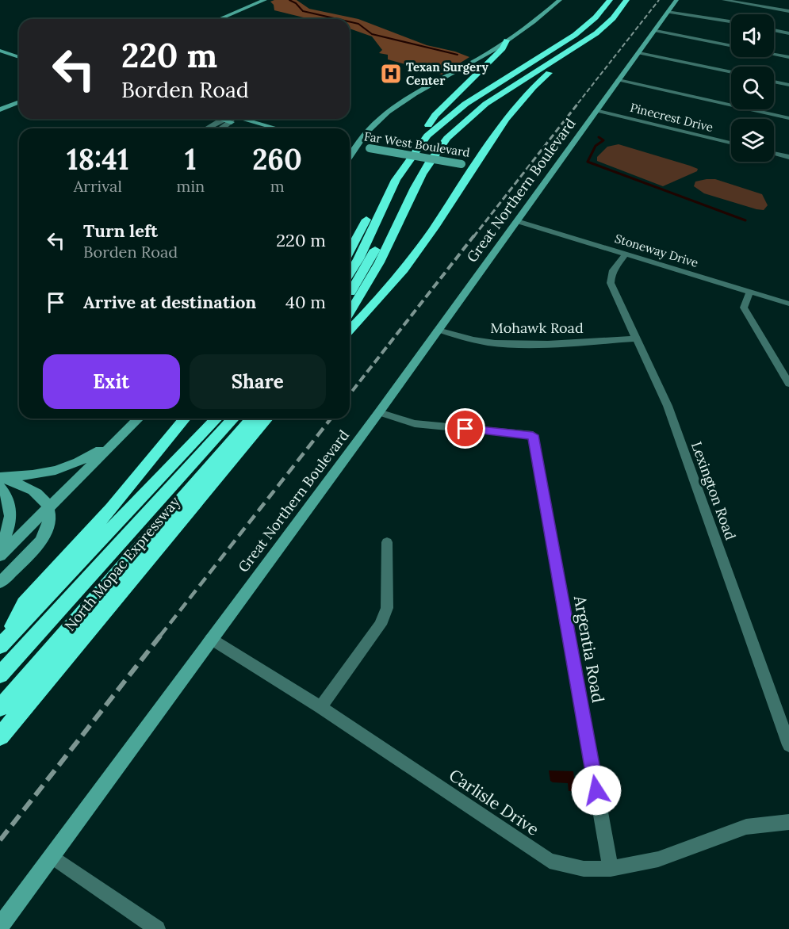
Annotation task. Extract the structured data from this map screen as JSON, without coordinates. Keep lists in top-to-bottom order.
{
  "streets": {
    "highway": ["North Mopac Expressway"],
    "street": [
      "Pinecrest Drive",
      "Far West Boulevard",
      "Great Northern Boulevard",
      "Stoneway Drive",
      "Mohawk Road",
      "Lexington Road",
      "Argentia Road",
      "Carlisle Drive"
    ]
  },
  "crossings": [
    ["Pinecrest Drive", "Great Northern Boulevard"],
    ["Great Northern Boulevard", "Stoneway Drive"],
    ["Great Northern Boulevard", "Mohawk Road"],
    ["Great Northern Boulevard", "Argentia Road"],
    ["Great Northern Boulevard", "Carlisle Drive"],
    ["Stoneway Drive", "Lexington Road"],
    ["Mohawk Road", "Lexington Road"],
    ["Argentia Road", "Carlisle Drive"]
  ],
  "places": {
    "hospital": ["Texan Surgery Center"]
  },
  "page": {
    "turn": ["220 m", "Borden Road"],
    "eta": [
      "18:41",
      "Arrival",
      "1",
      "min",
      "260",
      "m"
    ],
    "list": [
      {
        "name": "Turn left",
        "note": "Borden Road",
        "value": "220 m"
      },
      {
        "name": "Arrive at destination",
        "value": "40 m"
      }
    ],
    "buttons": ["Exit", "Share"]
  }
}
